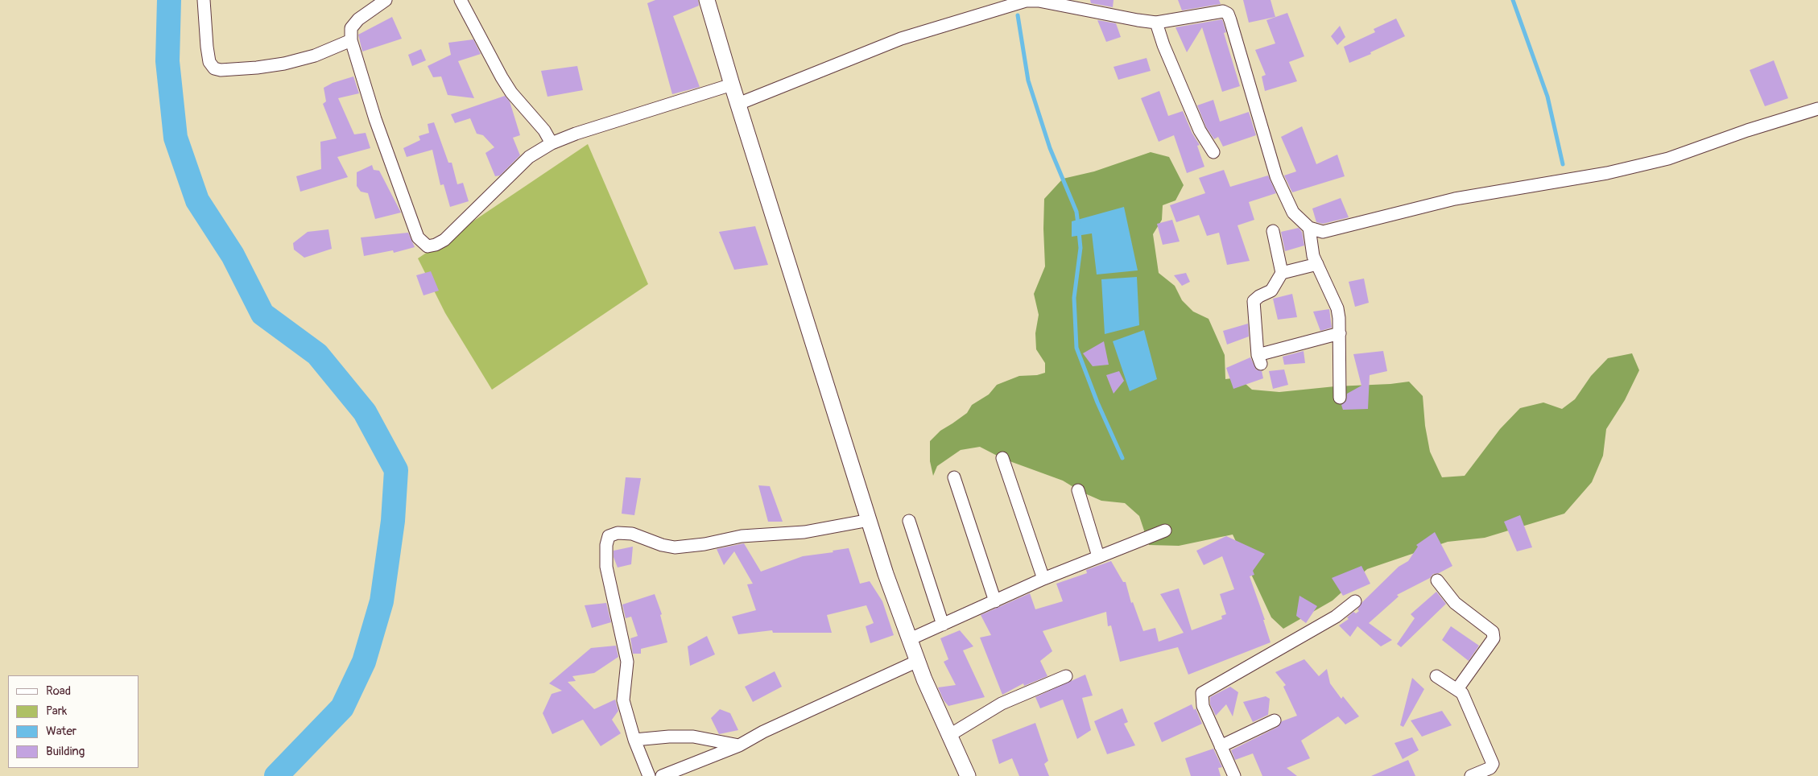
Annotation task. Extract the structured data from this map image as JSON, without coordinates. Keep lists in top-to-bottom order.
{
  "legend": [
    "Road",
    "Park",
    "Water",
    "Building"
  ]
}
